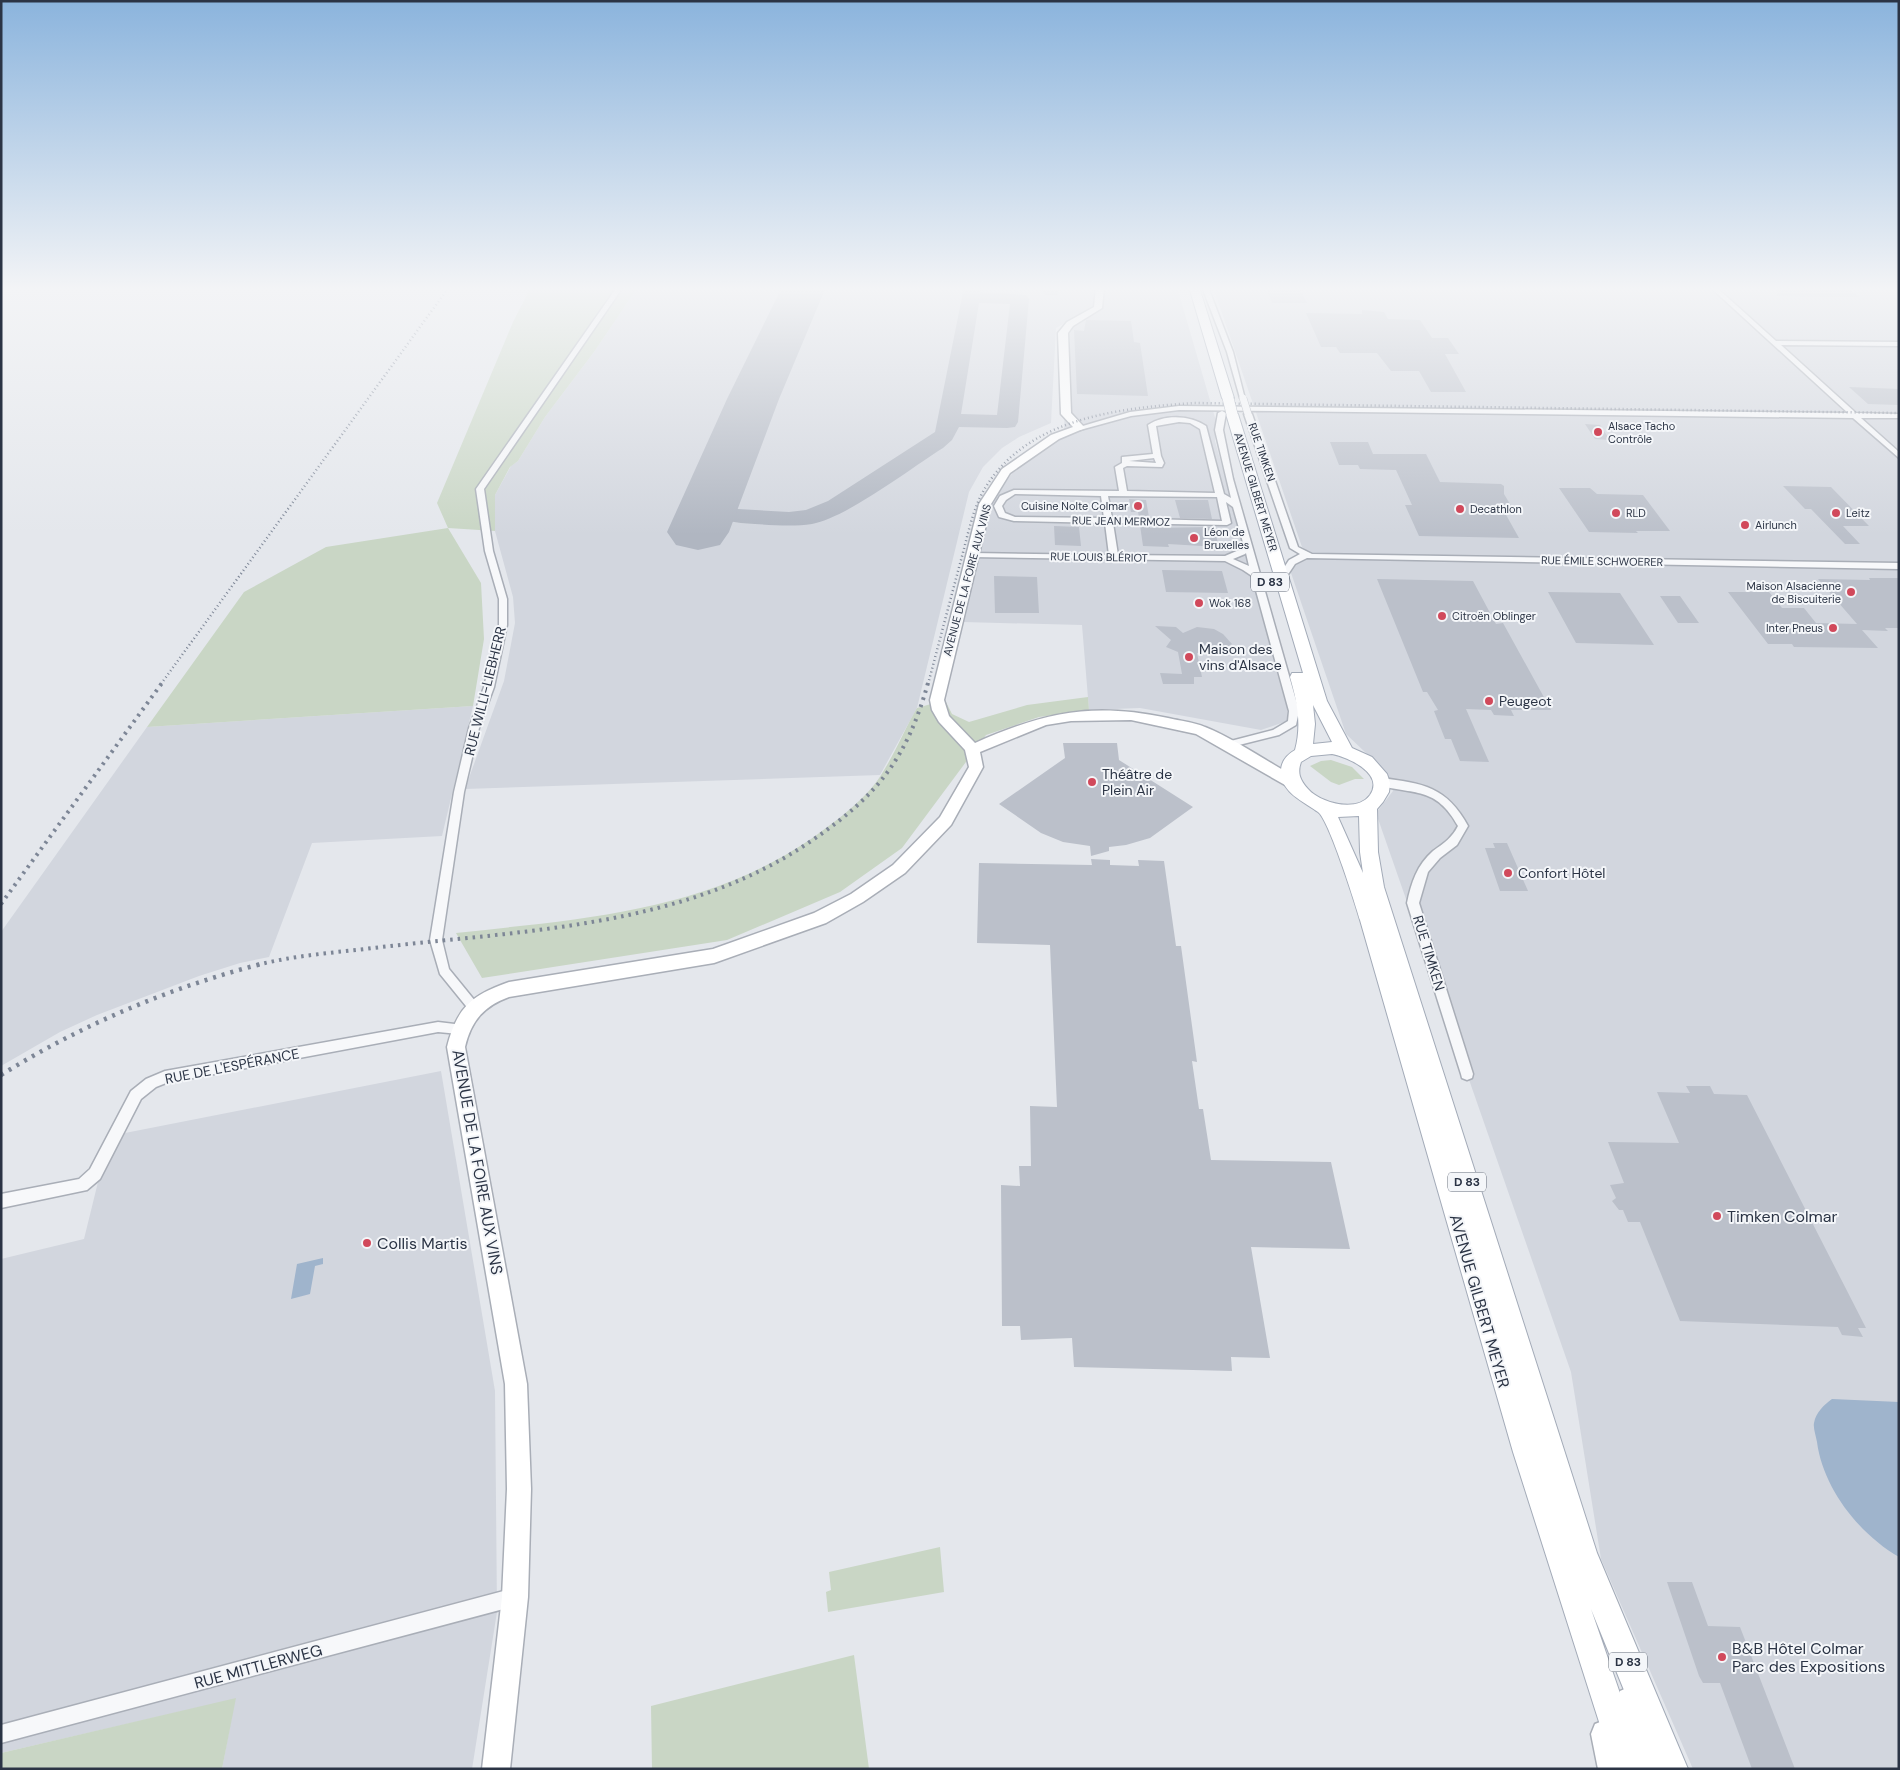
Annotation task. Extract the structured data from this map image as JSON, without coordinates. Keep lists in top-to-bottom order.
{
  "streets": {
    "main road": ["AVENUE GILBERT MEYER", "D 83"],
    "street": [
      "RUE TIMKEN",
      "RUE JEAN MERMOZ",
      "RUE LOUIS BLÉRIOT",
      "RUE ÉMILE SCHWOERER",
      "AVENUE DE LA FOIRE AUX VINS",
      "RUE WILLI-LIEBHERR",
      "RUE DE L'ESPÉRANCE",
      "RUE MITTLERWEG"
    ]
  },
  "crossings": [
    ["RUE TIMKEN", "AVENUE GILBERT MEYER"],
    ["RUE TIMKEN", "RUE ÉMILE SCHWOERER"],
    ["RUE LOUIS BLÉRIOT", "AVENUE DE LA FOIRE AUX VINS"],
    ["AVENUE DE LA FOIRE AUX VINS", "RUE WILLI-LIEBHERR"],
    ["AVENUE DE LA FOIRE AUX VINS", "RUE DE L'ESPÉRANCE"],
    ["AVENUE DE LA FOIRE AUX VINS", "RUE MITTLERWEG"]
  ],
  "places": [
    "Alsace Tacho Contrôle",
    "Cuisine Nolte Colmar",
    "Decathlon",
    "RLD",
    "Leitz",
    "Airlunch",
    "Léon de Bruxelles",
    "Maison Alsacienne de Biscuiterie",
    "Wok 168",
    "Citroën Oblinger",
    "Inter Pneus",
    "Maison des vins d'Alsace",
    "Peugeot",
    "Théâtre de Plein Air",
    "Confort Hôtel",
    "Timken Colmar",
    "Collis Martis",
    "B&B Hôtel Colmar Parc des Expositions"
  ]
}
